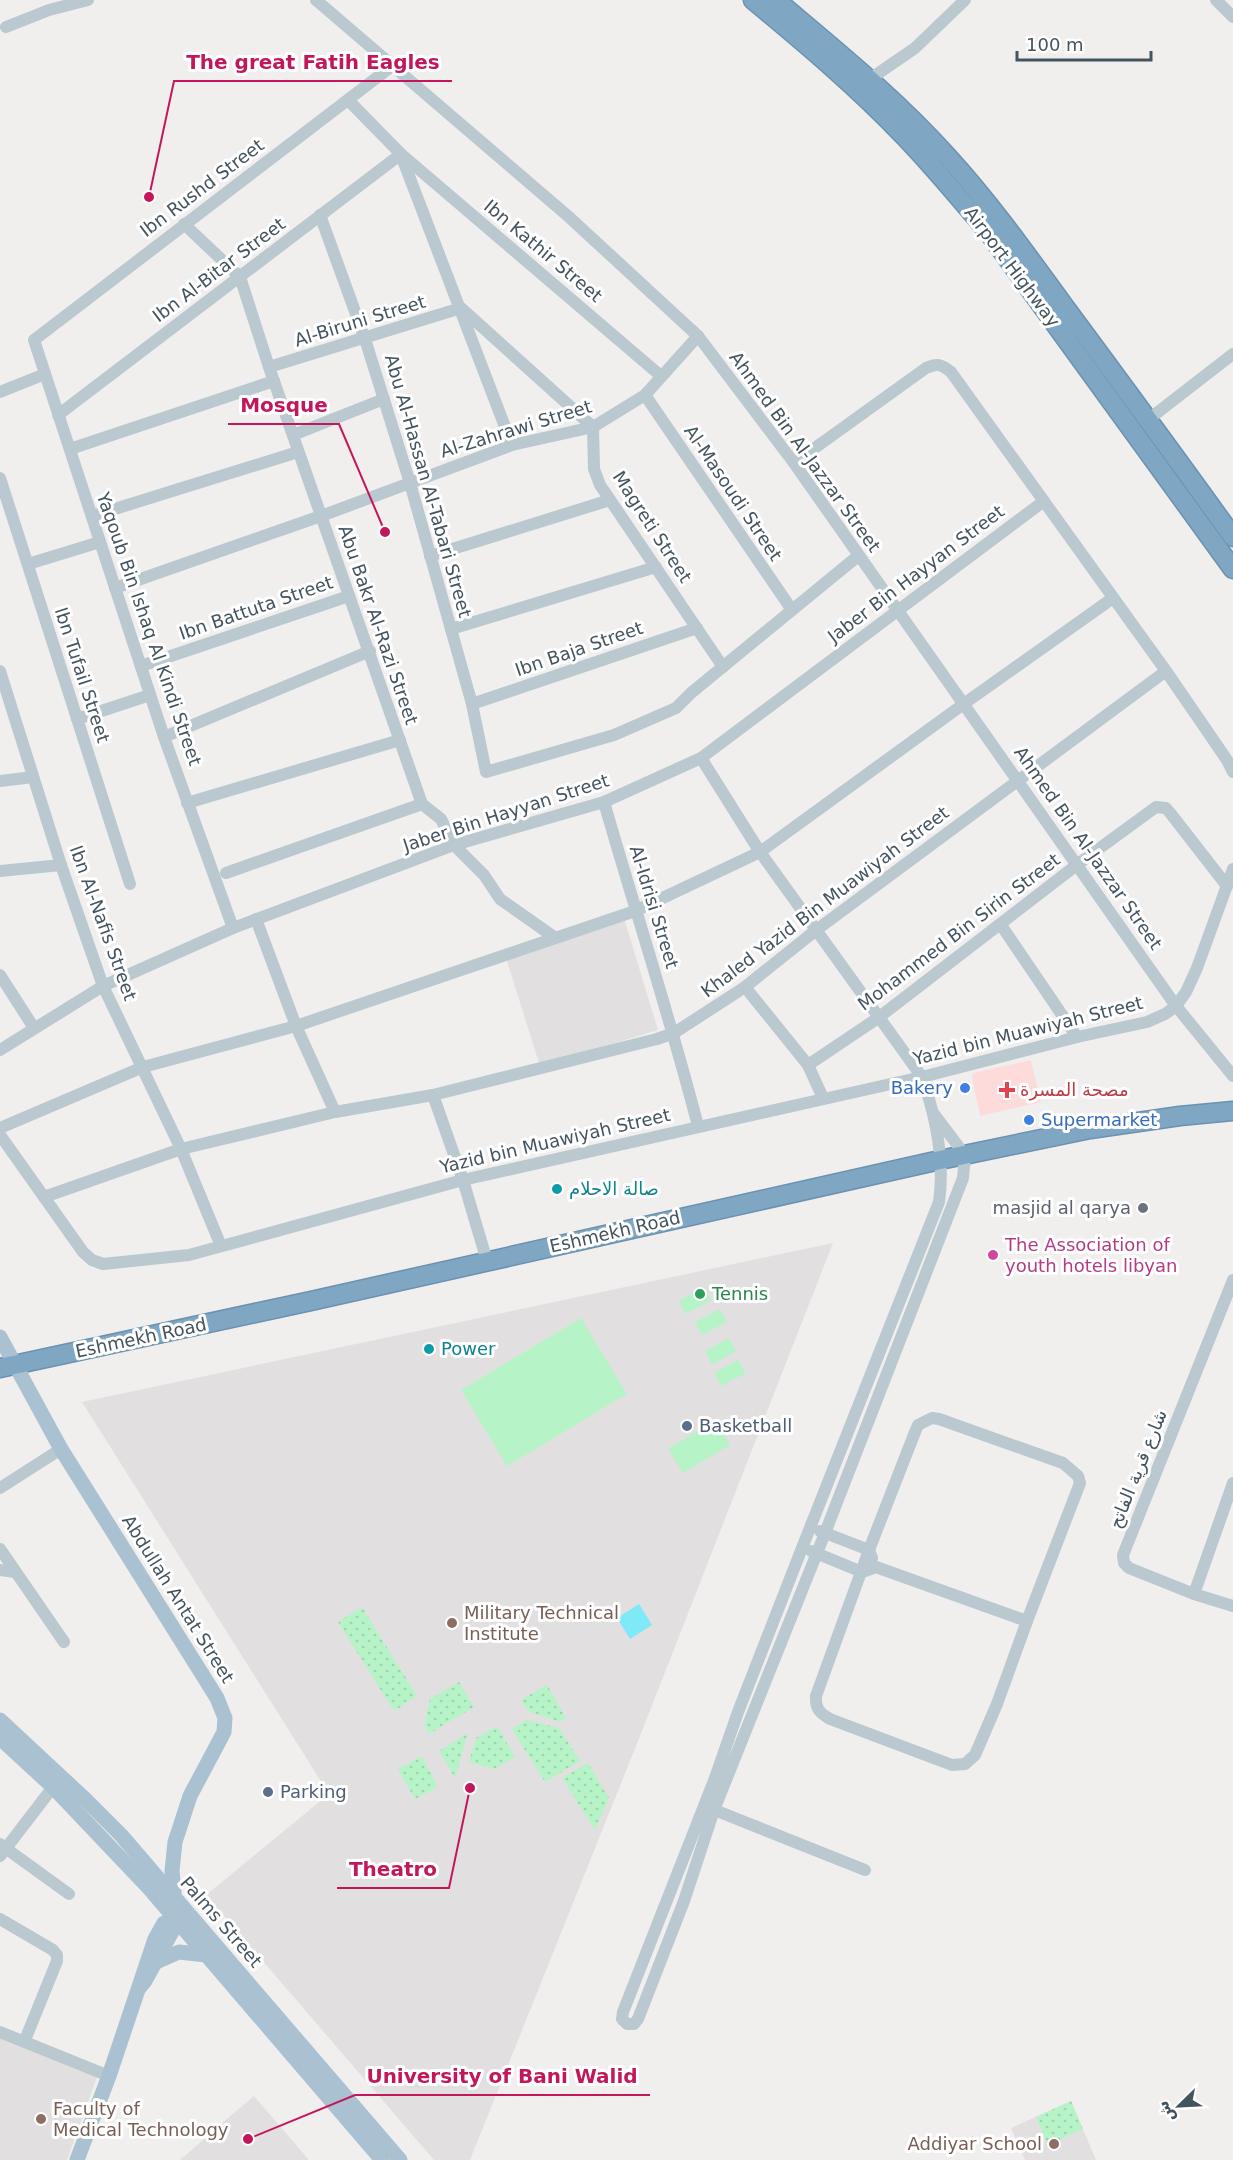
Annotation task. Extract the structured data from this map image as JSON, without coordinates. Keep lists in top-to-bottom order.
{
  "streets": {
    "highway": ["Airport Highway", "Eshmekh Road"],
    "main road": ["Abdullah Antat Street", "Palms Street"],
    "street": [
      "Ibn Rushd Street",
      "Ibn Kathir Street",
      "Ibn Al-Bitar Street",
      "Al-Biruni Street",
      "Al-Zahrawi Street",
      "Ahmed Bin Al-Jazzar Street",
      "Abu Al-Hassan Al-Tabari Street",
      "Al-Masoudi Street",
      "Magreti Street",
      "Jaber Bin Hayyan Street",
      "Ibn Battuta Street",
      "Abu Bakr Al-Razi Street",
      "Yaqoub Bin Ishaq Al Kindi Street",
      "Ibn Baja Street",
      "Ibn Tufail Street",
      "Khaled Yazid Bin Muawiyah Street",
      "Al-Idrisi Street",
      "Ibn Al-Nafis Street",
      "Mohammed Bin Sirin Street",
      "Yazid bin Muawiyah Street",
      "شارع قرية الفاتح"
    ]
  },
  "crossings": [
    ["Ibn Rushd Street", "Ibn Kathir Street"],
    ["Ibn Rushd Street", "Ahmed Bin Al-Jazzar Street"],
    ["Ibn Rushd Street", "Yaqoub Bin Ishaq Al Kindi Street"],
    ["Ibn Kathir Street", "Ibn Al-Bitar Street"],
    ["Ibn Kathir Street", "Al-Zahrawi Street"],
    ["Ibn Al-Bitar Street", "Abu Al-Hassan Al-Tabari Street"],
    ["Ibn Al-Bitar Street", "Abu Bakr Al-Razi Street"],
    ["Ibn Al-Bitar Street", "Yaqoub Bin Ishaq Al Kindi Street"],
    ["Al-Biruni Street", "Abu Al-Hassan Al-Tabari Street"],
    ["Al-Biruni Street", "Abu Bakr Al-Razi Street"],
    ["Al-Zahrawi Street", "Ahmed Bin Al-Jazzar Street"],
    ["Al-Zahrawi Street", "Abu Al-Hassan Al-Tabari Street"],
    ["Al-Zahrawi Street", "Al-Masoudi Street"],
    ["Al-Zahrawi Street", "Magreti Street"],
    ["Al-Zahrawi Street", "Abu Bakr Al-Razi Street"],
    ["Al-Zahrawi Street", "Yaqoub Bin Ishaq Al Kindi Street"],
    ["Ahmed Bin Al-Jazzar Street", "Jaber Bin Hayyan Street"],
    ["Ahmed Bin Al-Jazzar Street", "Khaled Yazid Bin Muawiyah Street"],
    ["Ahmed Bin Al-Jazzar Street", "Mohammed Bin Sirin Street"],
    ["Ahmed Bin Al-Jazzar Street", "Yazid bin Muawiyah Street"],
    ["Abu Al-Hassan Al-Tabari Street", "Magreti Street"],
    ["Abu Al-Hassan Al-Tabari Street", "Ibn Baja Street"],
    ["Magreti Street", "Ibn Baja Street"],
    ["Jaber Bin Hayyan Street", "Abu Bakr Al-Razi Street"],
    ["Jaber Bin Hayyan Street", "Yaqoub Bin Ishaq Al Kindi Street"],
    ["Jaber Bin Hayyan Street", "Al-Idrisi Street"],
    ["Jaber Bin Hayyan Street", "Ibn Al-Nafis Street"],
    ["Ibn Battuta Street", "Abu Bakr Al-Razi Street"],
    ["Ibn Battuta Street", "Yaqoub Bin Ishaq Al Kindi Street"],
    ["Khaled Yazid Bin Muawiyah Street", "Al-Idrisi Street"],
    ["Khaled Yazid Bin Muawiyah Street", "Ibn Al-Nafis Street"],
    ["Khaled Yazid Bin Muawiyah Street", "Yazid bin Muawiyah Street"],
    ["Al-Idrisi Street", "Yazid bin Muawiyah Street"],
    ["Ibn Al-Nafis Street", "Yazid bin Muawiyah Street"],
    ["Eshmekh Road", "Abdullah Antat Street"],
    ["Abdullah Antat Street", "Palms Street"]
  ],
  "places": {
    "other": [
      "The great Fatih Eagles",
      "Mosque",
      "Bakery",
      "Supermarket",
      "صالة الاحلام",
      "masjid al qarya",
      "The Association of youth hotels libyan",
      "Tennis",
      "Power",
      "Basketball",
      "Military Technical Institute",
      "Theatro",
      "Parking",
      "Faculty of Medical Technology",
      "University of Bani Walid",
      "Addiyar School"
    ],
    "health": ["مصحة المسرة"]
  },
  "scale_bar": "100 m",
  "north": "bottom left"
}
